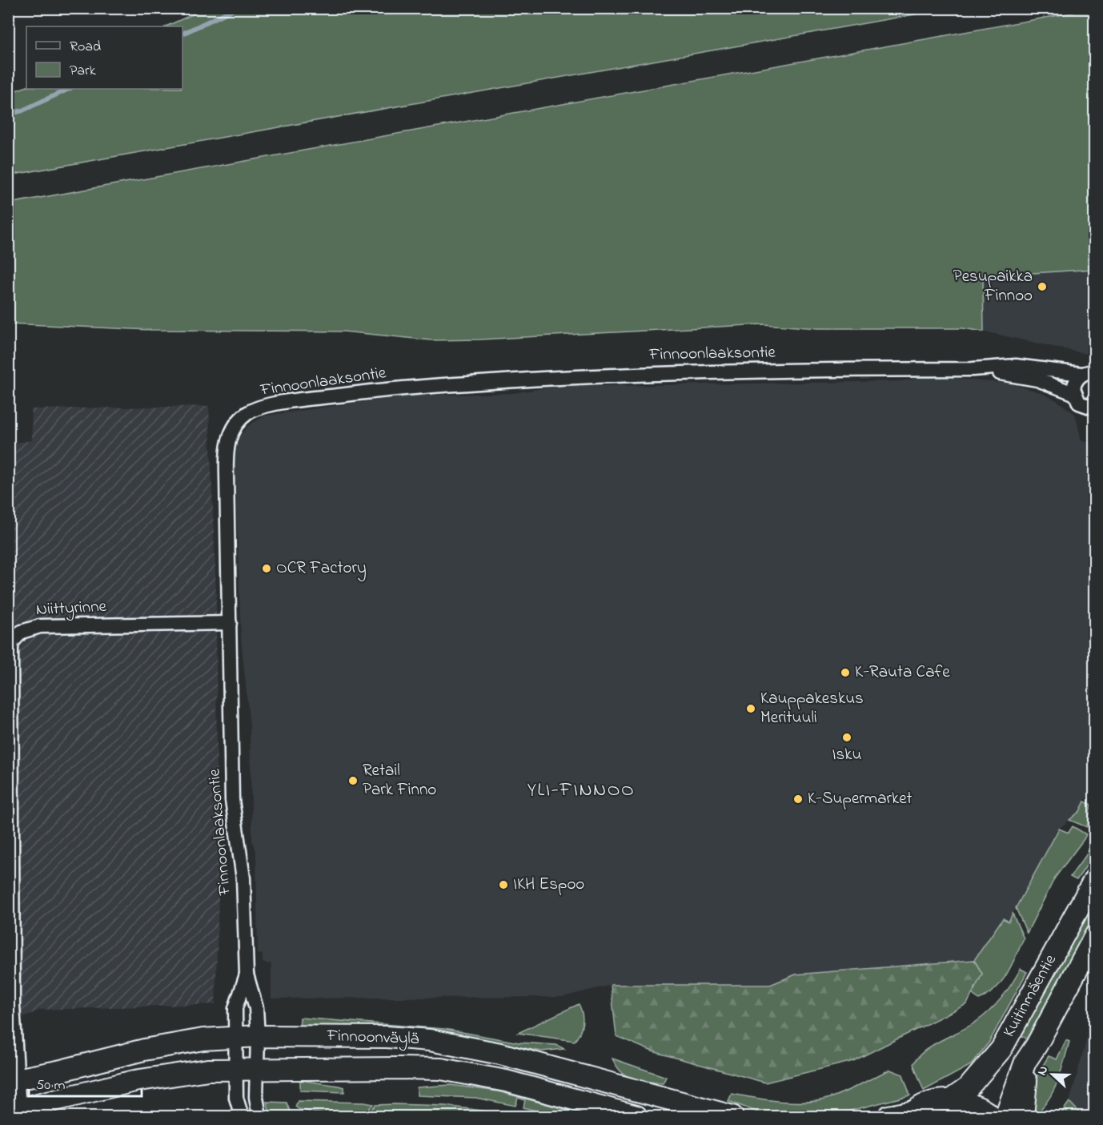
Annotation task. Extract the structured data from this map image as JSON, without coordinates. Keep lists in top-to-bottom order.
{
  "streets": {
    "main road": ["Kuitinmäentie", "Finnoonväylä"],
    "street": ["Finnoonlaaksontie", "Niittyrinne"]
  },
  "crossings": [
    ["Finnoonlaaksontie", "Niittyrinne"],
    ["Finnoonlaaksontie", "Finnoonväylä"],
    ["Niittyrinne", "Finnoonväylä"]
  ],
  "districts": ["YLI-FINNOO"],
  "places": [
    "Pesupaikka Finnoo",
    "OCR Factory",
    "K-Rauta Cafe",
    "Kauppakeskus Merituuli",
    "Isku",
    "Retail Park Finno",
    "K-Supermarket",
    "IKH Espoo"
  ],
  "legend": ["Road", "Park"],
  "scale_bar": "50 m",
  "north": "left"
}
